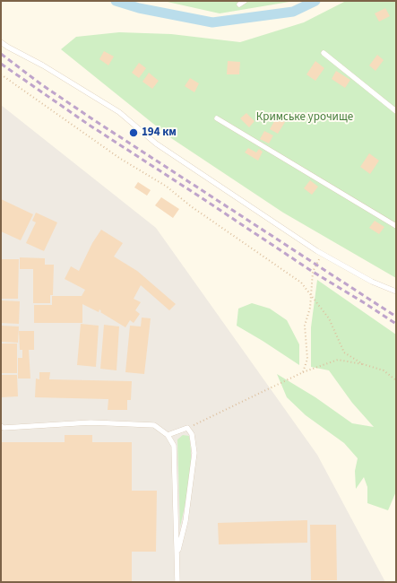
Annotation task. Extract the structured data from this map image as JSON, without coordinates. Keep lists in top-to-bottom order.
{
  "parks": ["Кримське урочище"],
  "places": ["194 км"]
}
